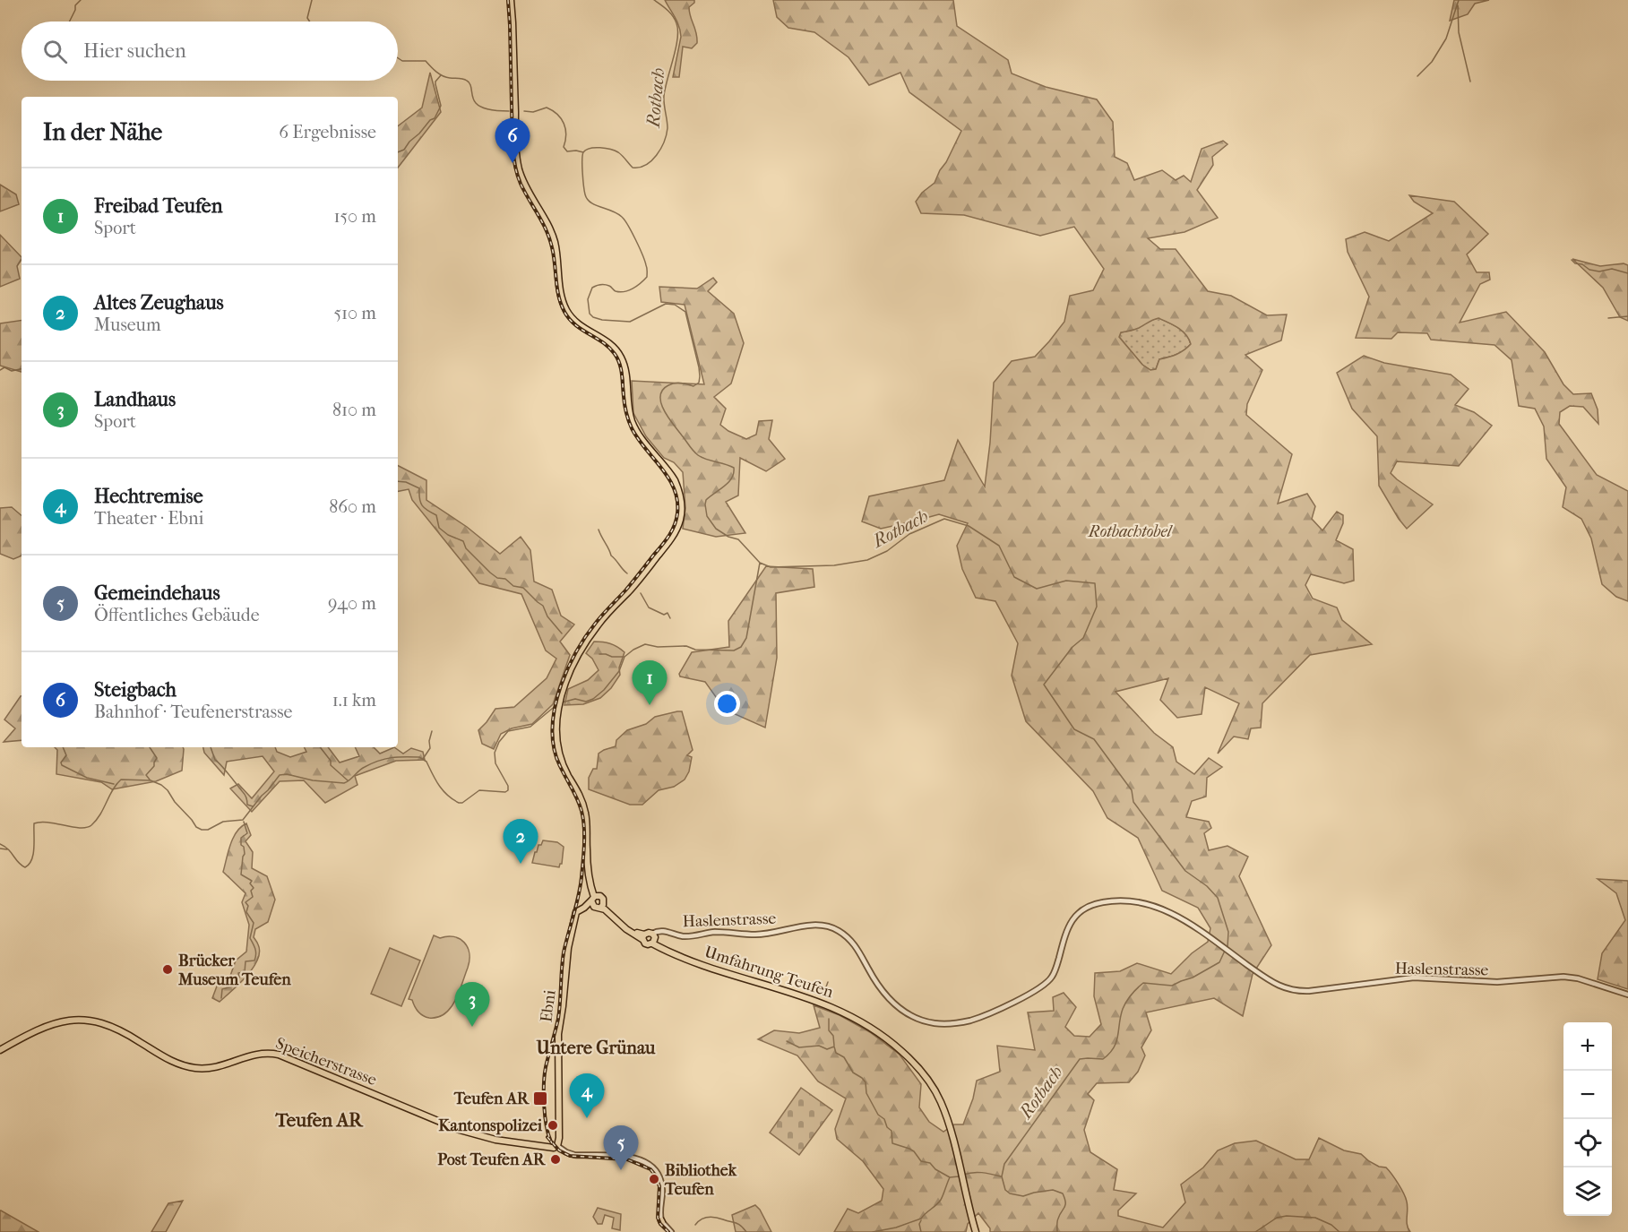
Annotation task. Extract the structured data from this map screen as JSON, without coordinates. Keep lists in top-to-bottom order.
{
  "streets": {
    "main road": ["Umfahrung Teufen", "Ebni", "Speicherstrasse"],
    "street": ["Haslenstrasse"]
  },
  "crossings": [
    ["Haslenstrasse", "Umfahrung Teufen"],
    ["Ebni", "Speicherstrasse"]
  ],
  "districts": ["Untere Grünau", "Teufen AR"],
  "water": ["Rotbach"],
  "parks": ["Rotbachtobel"],
  "places": {
    "other": [
      "Brücker Museum Teufen",
      "Kantonspolizei",
      "Post Teufen AR",
      "Bibliothek Teufen"
    ],
    "transit": ["Teufen AR"]
  },
  "page": {
    "search": "Hier suchen",
    "heading": ["In der Nähe", "6 Ergebnisse"],
    "pins": [
      "6",
      "1",
      "2",
      "3",
      "4",
      "5"
    ],
    "list": [
      {
        "mark": "1",
        "name": "Freibad Teufen",
        "note": "Sport",
        "value": "150 m"
      },
      {
        "mark": "2",
        "name": "Altes Zeughaus",
        "note": "Museum",
        "value": "510 m"
      },
      {
        "mark": "3",
        "name": "Landhaus",
        "note": "Sport",
        "value": "810 m"
      },
      {
        "mark": "4",
        "name": "Hechtremise",
        "note": "Theater · Ebni",
        "value": "860 m"
      },
      {
        "mark": "5",
        "name": "Gemeindehaus",
        "note": "Öffentliches Gebäude",
        "value": "940 m"
      },
      {
        "mark": "6",
        "name": "Steigbach",
        "note": "Bahnhof · Teufenerstrasse",
        "value": "1.1 km"
      }
    ],
    "map_buttons": ["+", "−"]
  }
}
